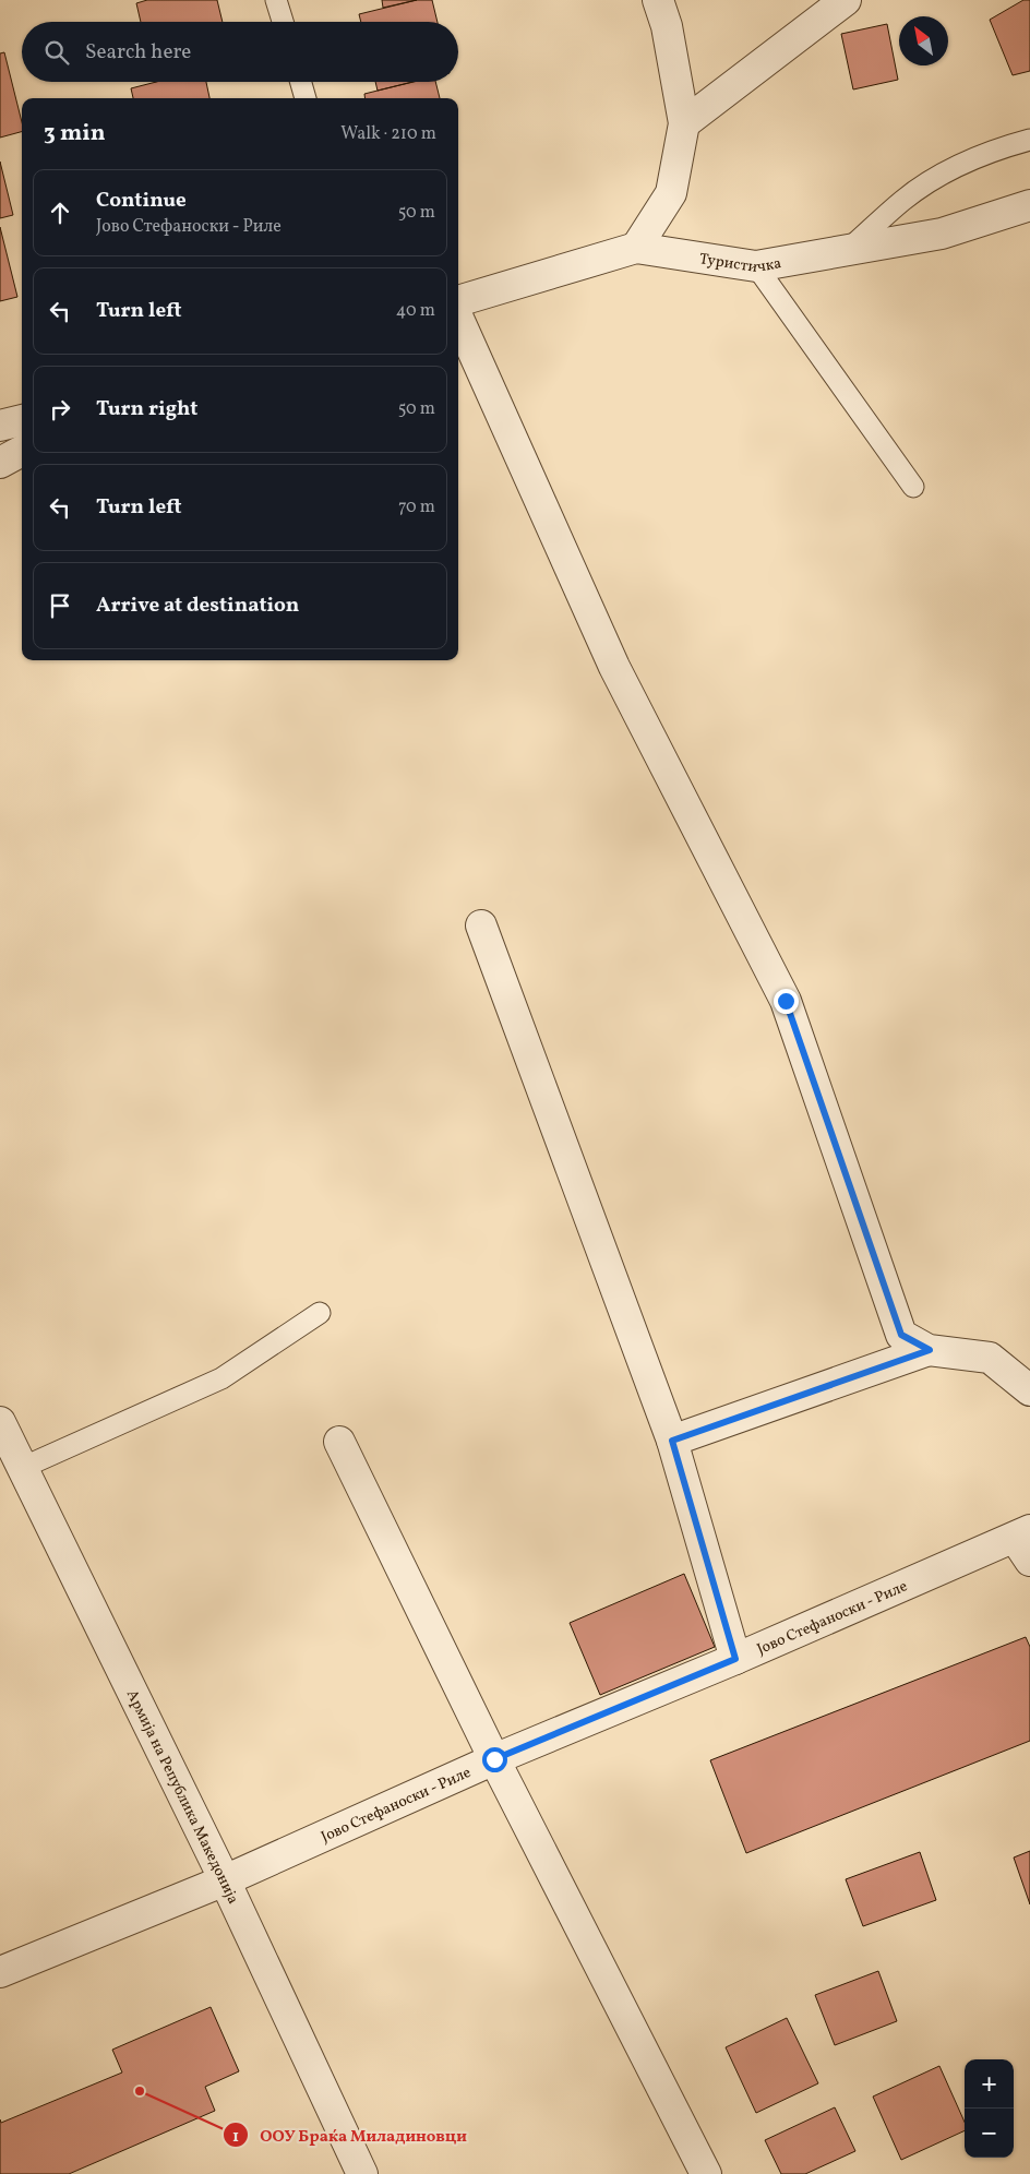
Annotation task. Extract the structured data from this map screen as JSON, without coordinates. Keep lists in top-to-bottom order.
{
  "streets": {
    "street": ["Туристичка", "Јово Стефаноски - Риле", "Армија на Република Македонија"]
  },
  "crossings": [
    ["Јово Стефаноски - Риле", "Армија на Република Македонија"]
  ],
  "places": ["ООУ Браќа Миладиновци"],
  "north": "top left",
  "page": {
    "search": "Search here",
    "heading": ["3 min", "Walk · 210 m"],
    "list": [
      ["Continue", "Јово Стефаноски - Риле", "50 m"],
      ["Turn left", "40 m"],
      ["Turn right", "50 m"],
      ["Turn left", "70 m"],
      "Arrive at destination"
    ],
    "map_buttons": ["+", "−"]
  }
}
